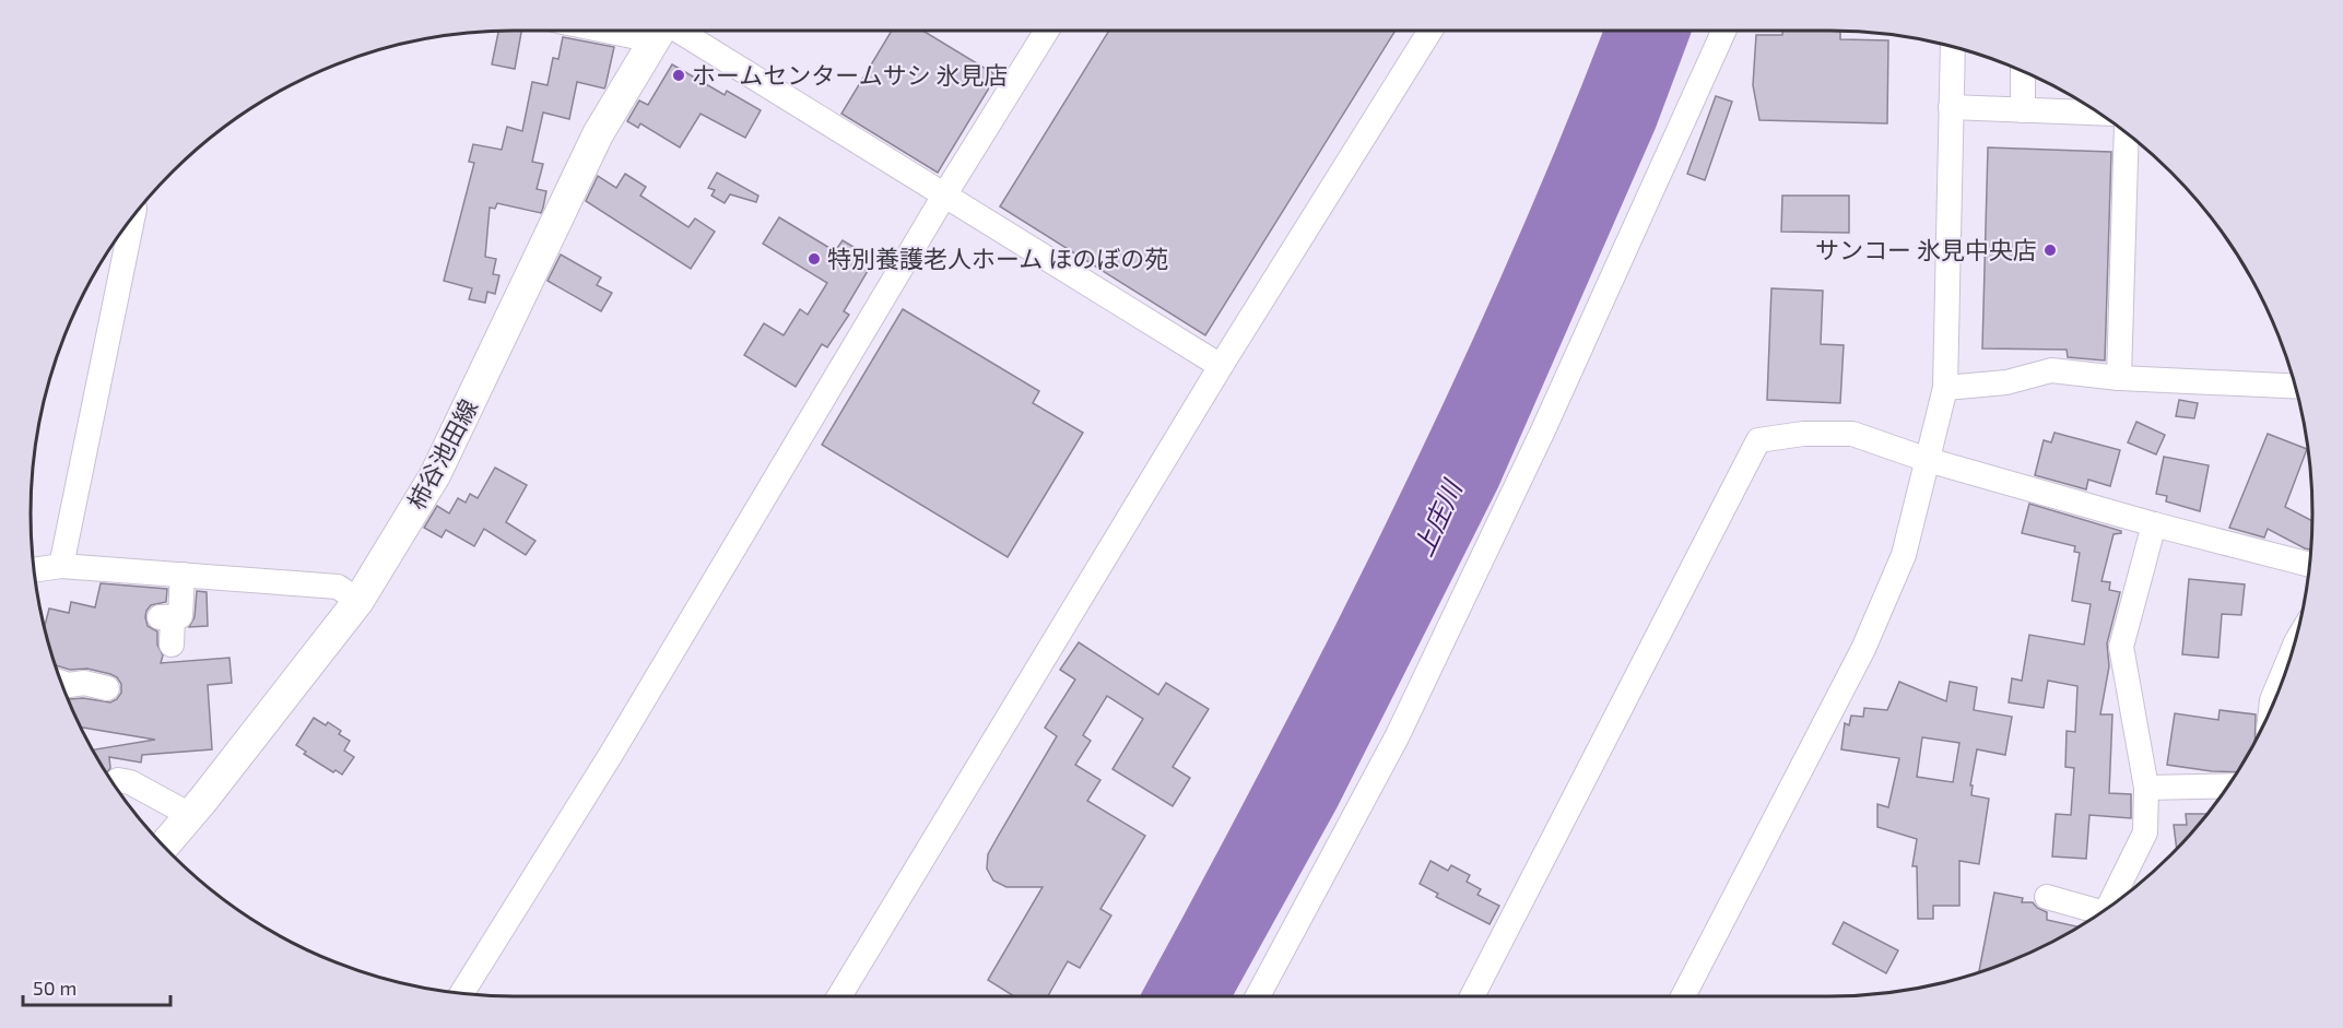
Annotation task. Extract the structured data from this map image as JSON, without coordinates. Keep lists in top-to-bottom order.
{
  "streets": {
    "main road": ["柿谷池田線"]
  },
  "water": ["上庄川"],
  "places": ["ホームセンタームサシ 氷見店", "サンコー 氷見中央店", "特別養護老人ホーム ほのぼの苑"],
  "scale_bar": "50 m"
}
